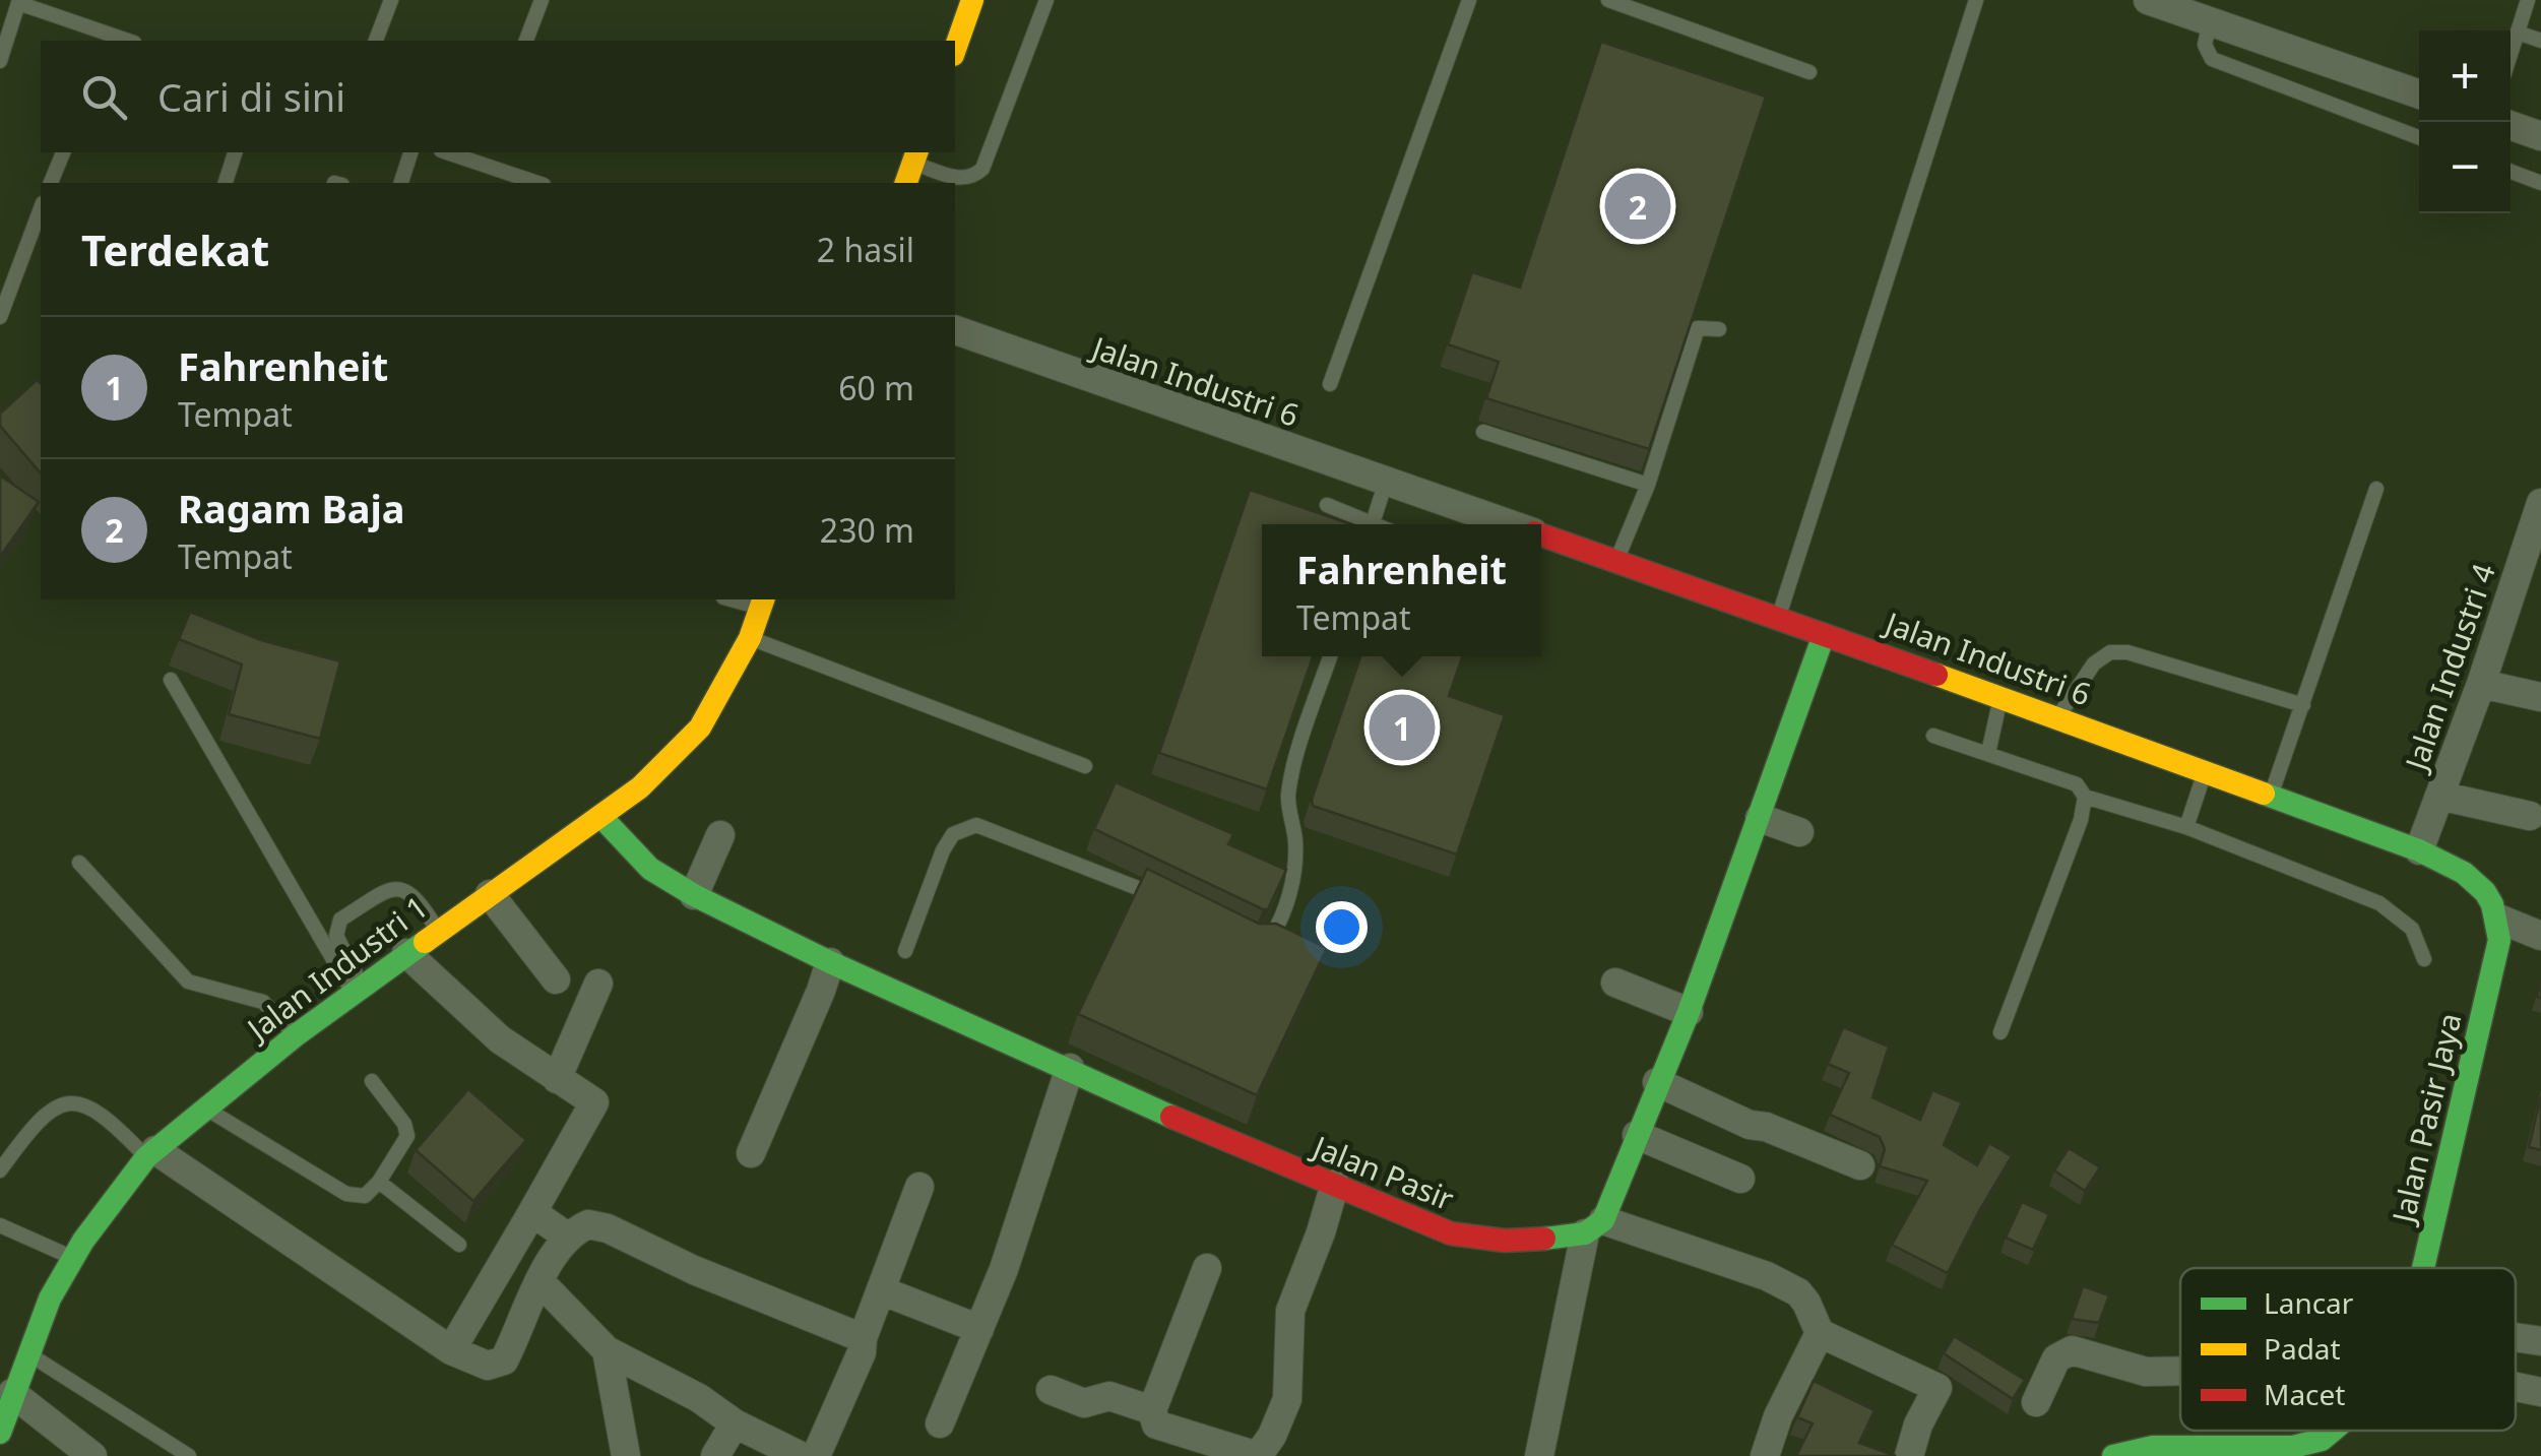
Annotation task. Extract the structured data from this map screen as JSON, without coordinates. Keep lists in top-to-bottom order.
{
  "streets": {
    "street": [
      "Jalan Industri 6",
      "Jalan Industri 4",
      "Jalan Industri 1",
      "Jalan Pasir Jaya",
      "Jalan Pasir"
    ]
  },
  "crossings": [
    ["Jalan Industri 6", "Jalan Industri 4"],
    ["Jalan Industri 1", "Jalan Pasir"]
  ],
  "legend": ["Lancar", "Padat", "Macet"],
  "page": {
    "map_buttons": ["+", "−"],
    "search": "Cari di sini",
    "pins": ["2", "1"],
    "heading": ["Terdekat", "2 hasil"],
    "list": [
      {
        "mark": "1",
        "name": "Fahrenheit",
        "note": "Tempat",
        "value": "60 m"
      },
      {
        "mark": "2",
        "name": "Ragam Baja",
        "note": "Tempat",
        "value": "230 m"
      }
    ],
    "popup": ["Fahrenheit", "Tempat"]
  }
}
